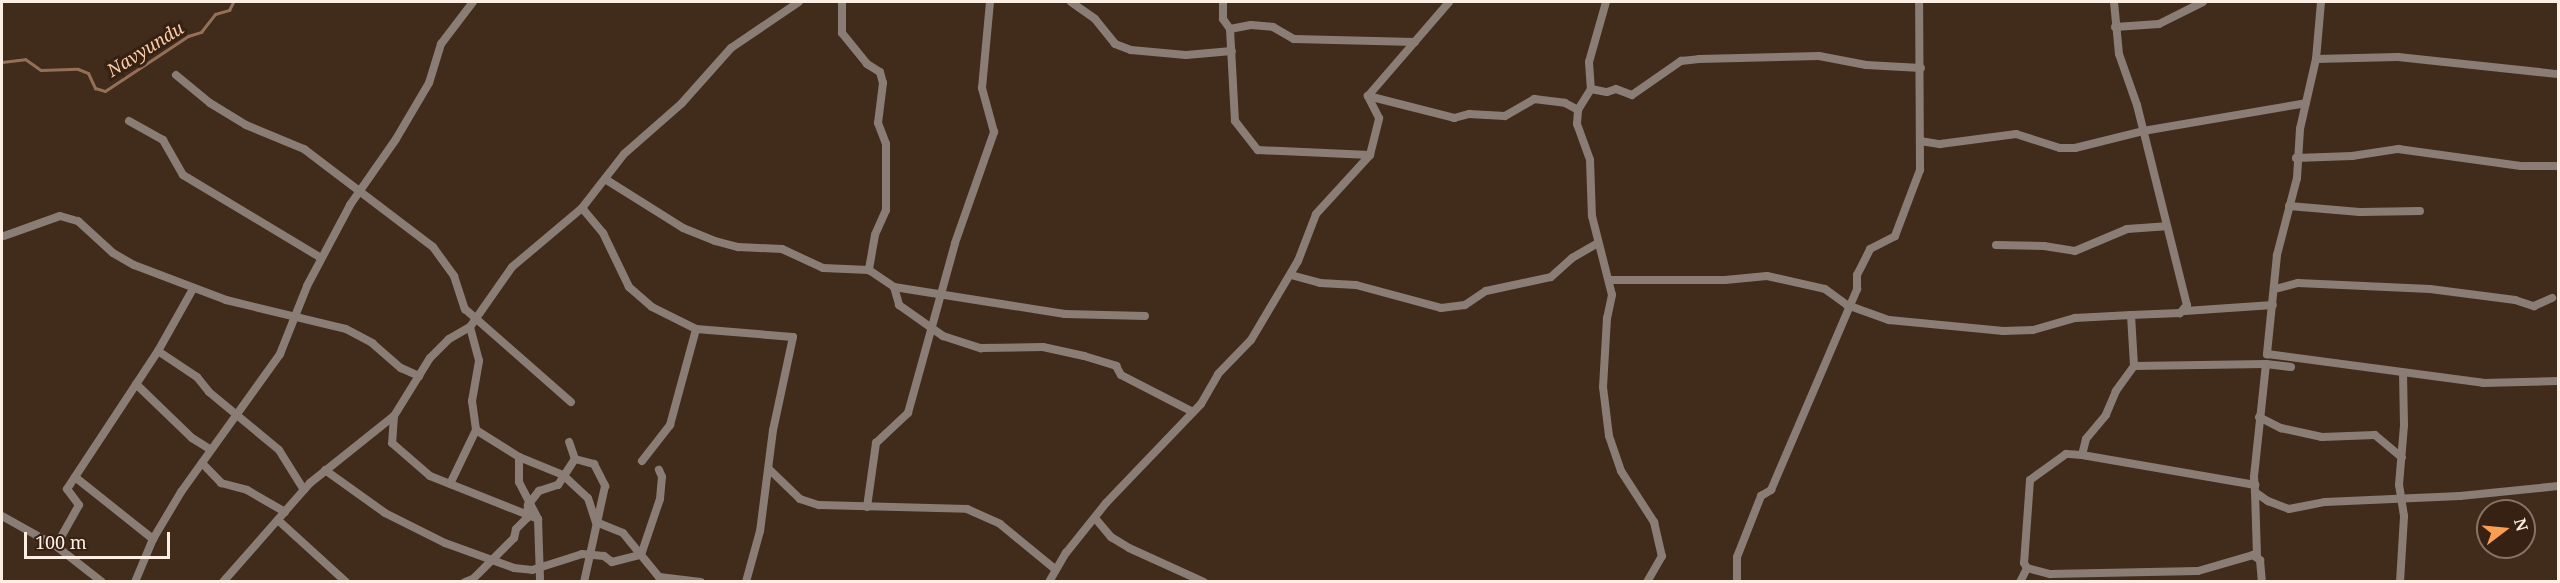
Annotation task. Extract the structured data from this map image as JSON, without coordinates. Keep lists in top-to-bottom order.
{
  "water": ["Navyundu"],
  "scale_bar": "100 m",
  "north": "right"
}
